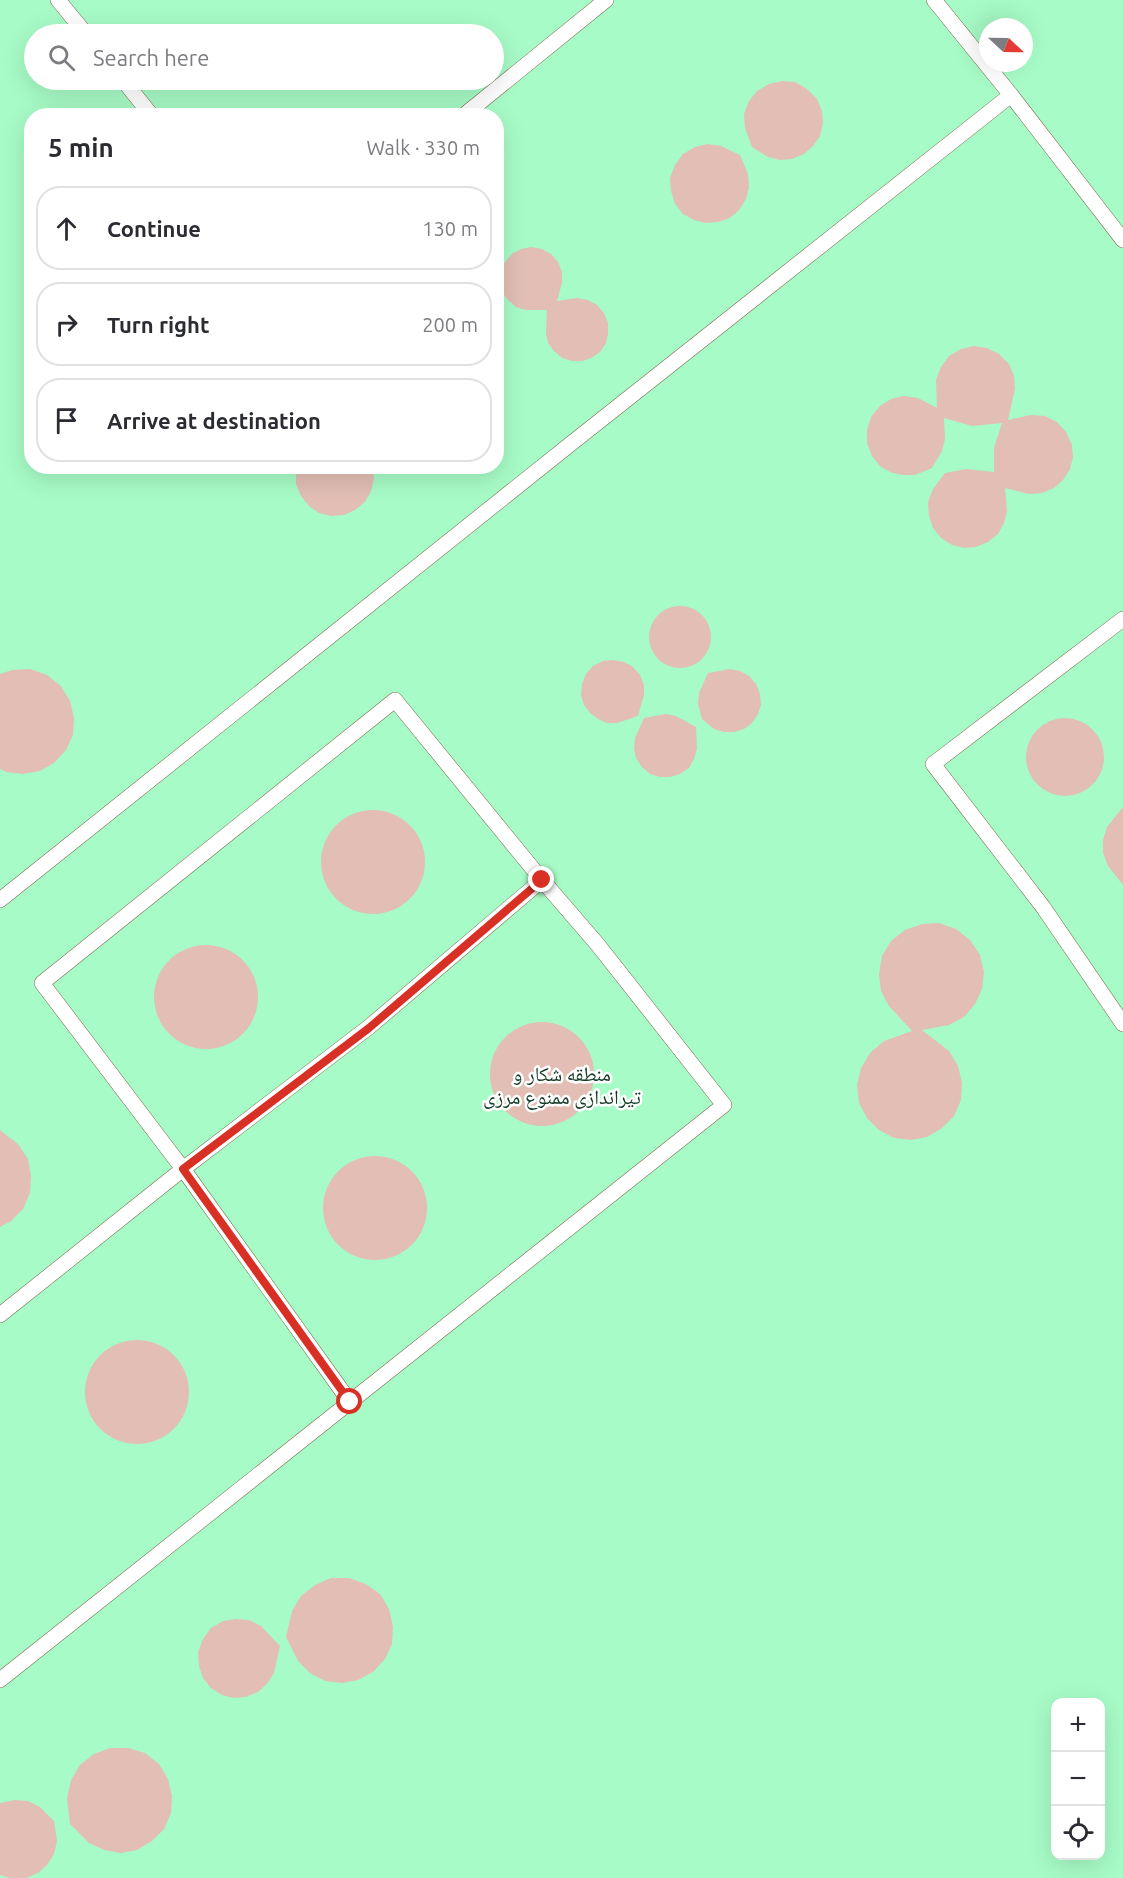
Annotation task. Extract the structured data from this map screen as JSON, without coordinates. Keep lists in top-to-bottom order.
{
  "parks": ["منطقه شکار و تیراندازی ممنوع مرزی"],
  "north": "right",
  "page": {
    "search": "Search here",
    "heading": ["5 min", "Walk · 330 m"],
    "list": [
      ["Continue", "130 m"],
      ["Turn right", "200 m"],
      "Arrive at destination"
    ],
    "map_buttons": ["+", "−"]
  }
}
